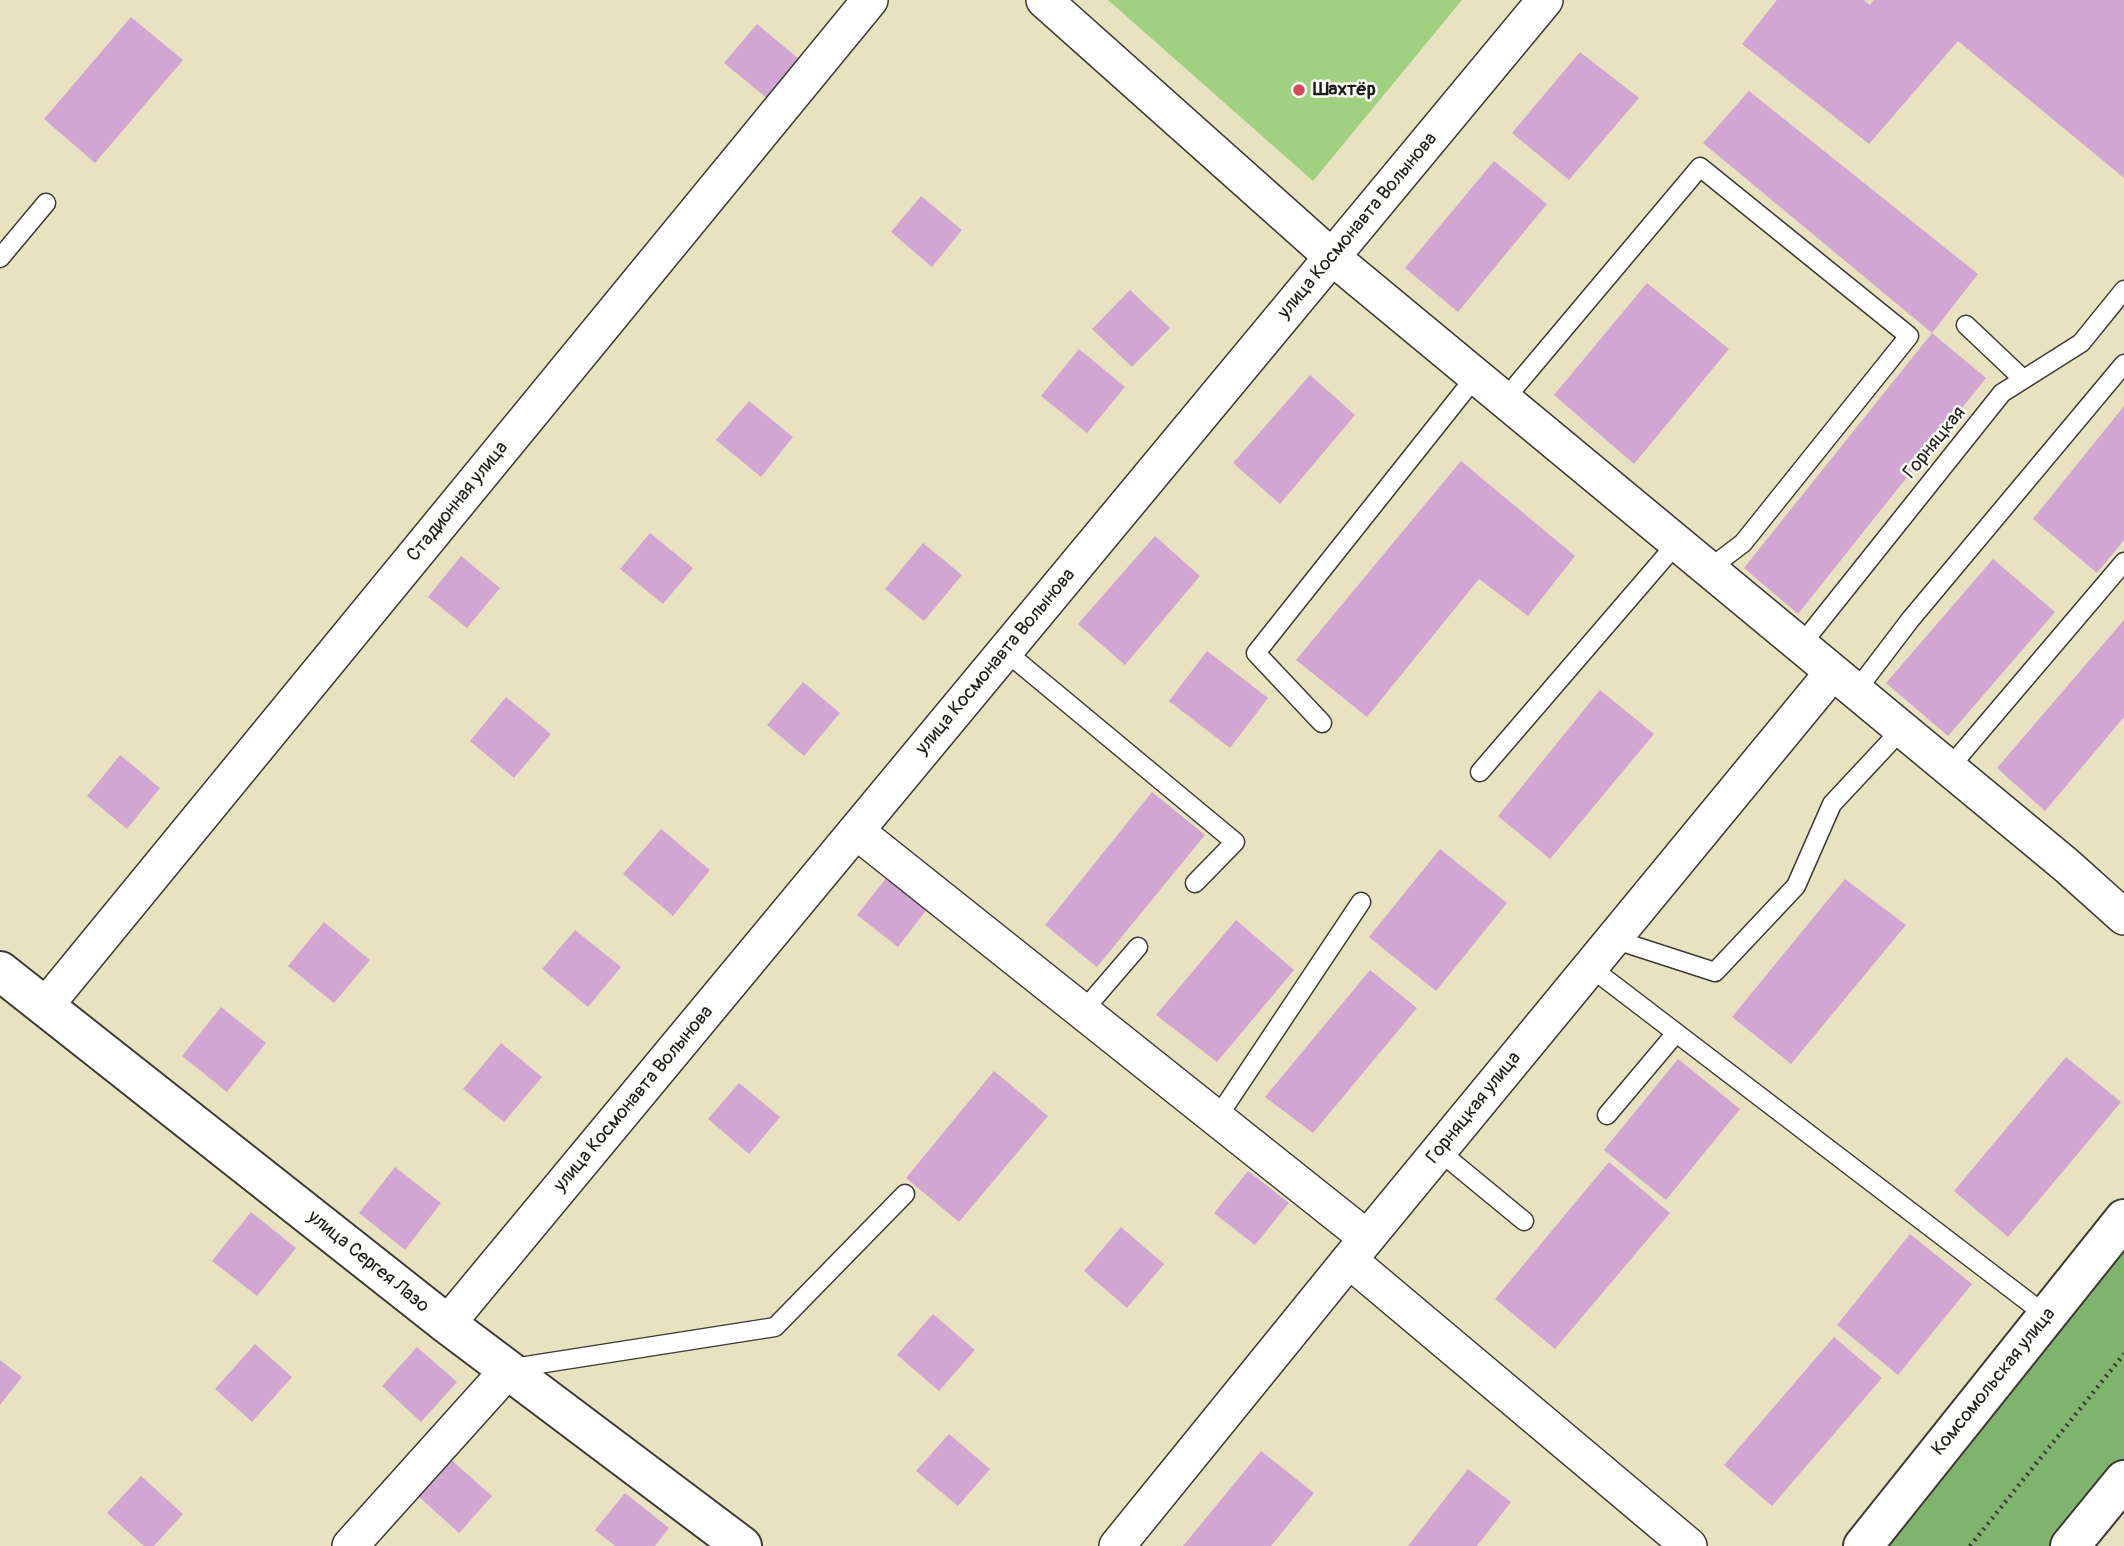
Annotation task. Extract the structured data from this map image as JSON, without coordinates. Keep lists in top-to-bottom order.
{
  "streets": {
    "street": [
      "улица Космонавта Волынова",
      "Стадионная улица",
      "Горняцкая улица",
      "улица Сергея Лазо",
      "Комсомольская улица"
    ],
    "lane": ["Горняцкая"]
  },
  "crossings": [
    ["улица Космонавта Волынова", "улица Сергея Лазо"],
    ["Стадионная улица", "улица Сергея Лазо"]
  ],
  "places": ["Шахтёр"]
}
